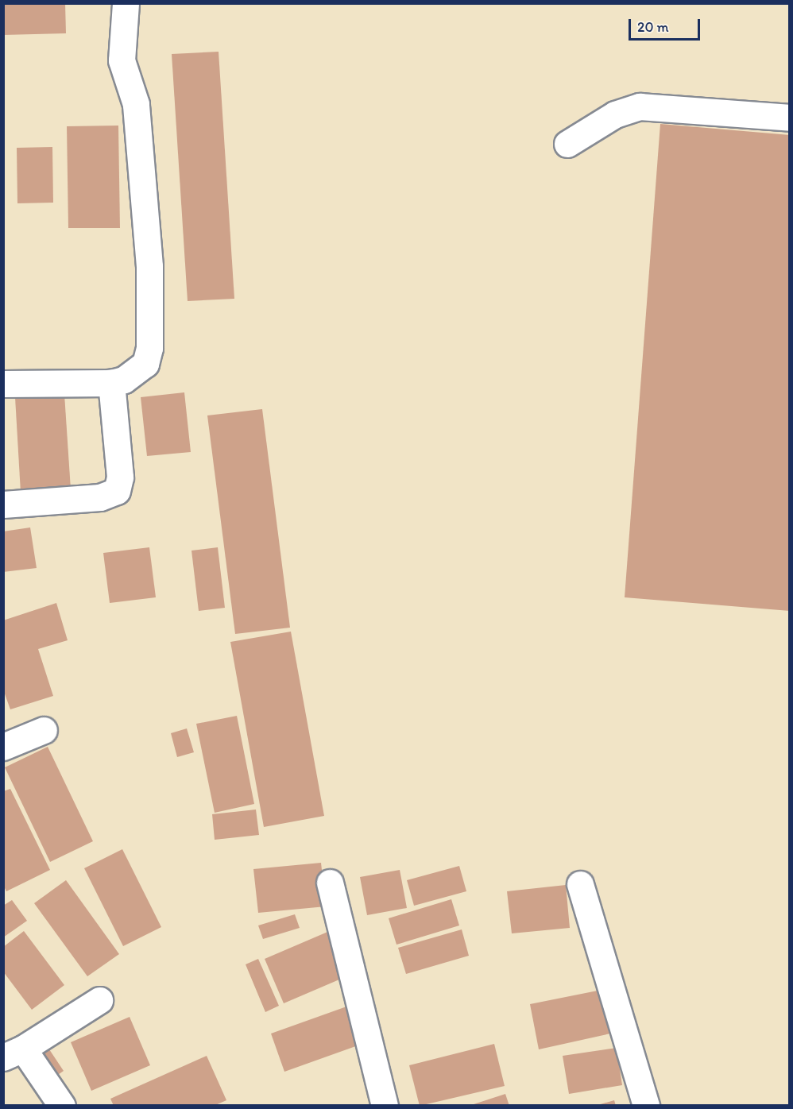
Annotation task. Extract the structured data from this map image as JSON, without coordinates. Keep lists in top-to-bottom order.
{
  "scale_bar": "20 m"
}
